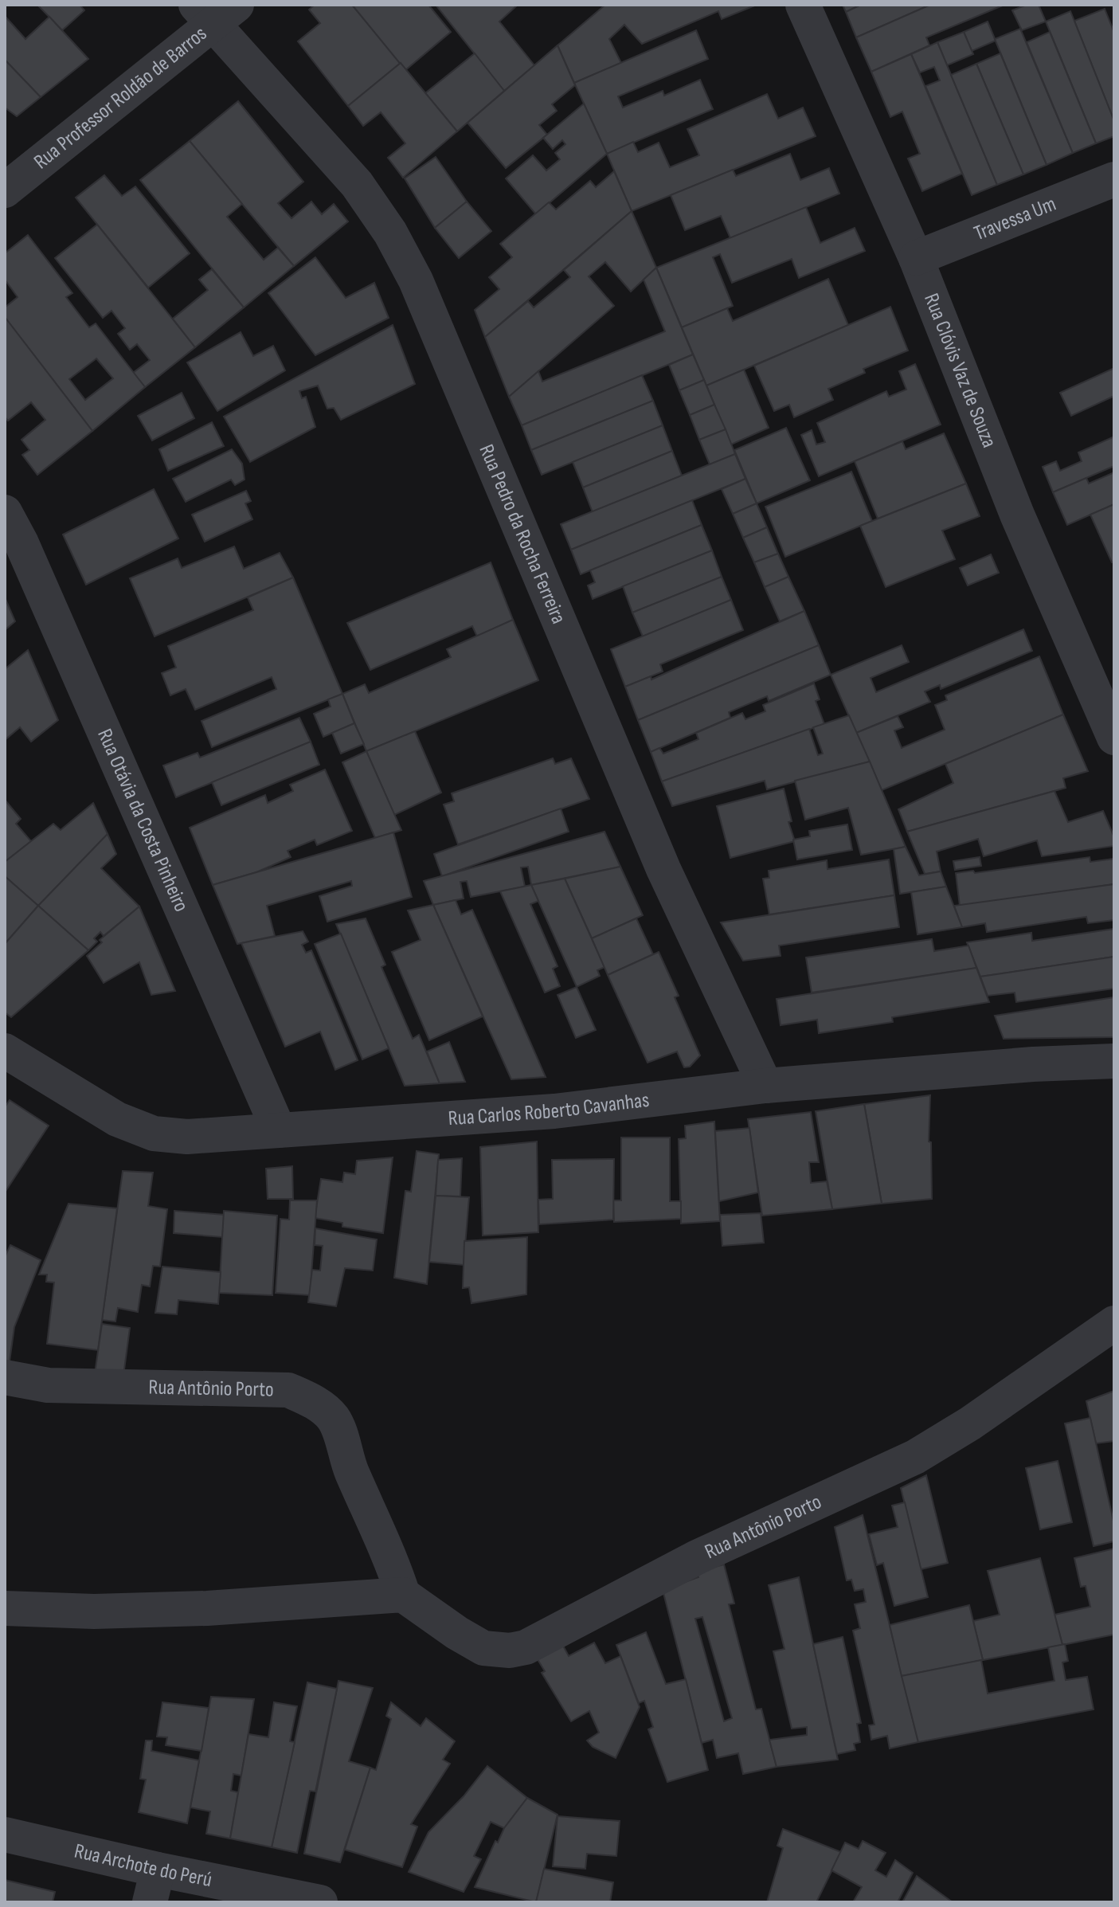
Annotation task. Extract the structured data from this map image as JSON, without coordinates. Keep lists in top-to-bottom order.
{
  "streets": {
    "street": [
      "Rua Professor Roldão de Barros",
      "Travessa Um",
      "Rua Clóvis Vaz de Souza",
      "Rua Pedro da Rocha Ferreira",
      "Rua Otávia da Costa Pinheiro",
      "Rua Carlos Roberto Cavanhas",
      "Rua Antônio Porto",
      "Rua Archote do Perú"
    ]
  },
  "crossings": [
    ["Rua Professor Roldão de Barros", "Rua Pedro da Rocha Ferreira"],
    ["Travessa Um", "Rua Clóvis Vaz de Souza"],
    ["Rua Pedro da Rocha Ferreira", "Rua Carlos Roberto Cavanhas"],
    ["Rua Otávia da Costa Pinheiro", "Rua Carlos Roberto Cavanhas"]
  ]
}
